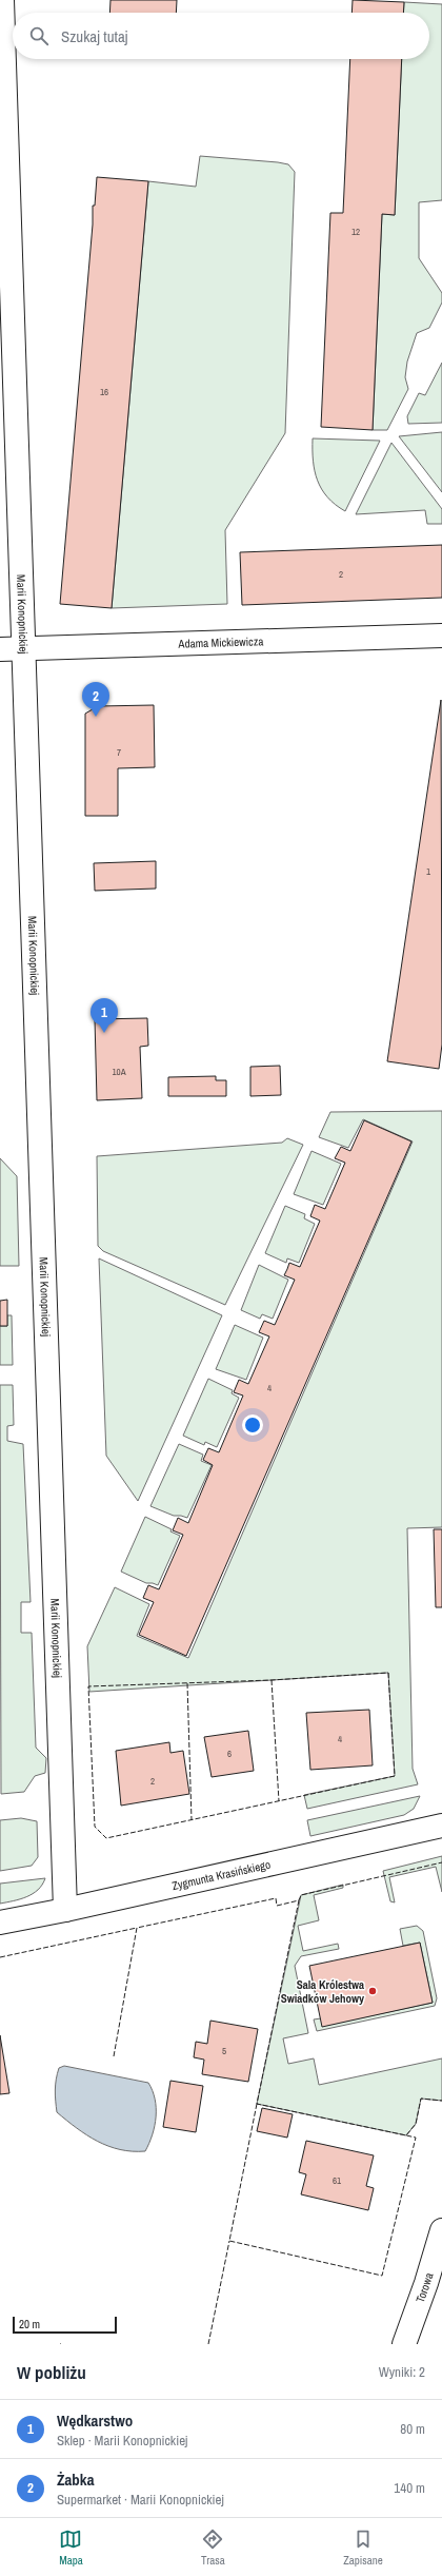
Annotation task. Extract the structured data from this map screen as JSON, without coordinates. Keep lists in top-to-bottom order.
{
  "streets": {
    "street": [
      "Marii Konopnickiej",
      "Adama Mickiewicza",
      "Zygmunta Krasińskiego",
      "Torowa"
    ]
  },
  "crossings": [
    ["Marii Konopnickiej", "Adama Mickiewicza"],
    ["Marii Konopnickiej", "Zygmunta Krasińskiego"]
  ],
  "places": ["Sala Królestwa Swiadków Jehowy"],
  "house_numbers": [
    "12",
    "16",
    "2",
    "7",
    "1",
    "10A",
    "4",
    "4",
    "6",
    "2",
    "5",
    "61"
  ],
  "scale_bar": "20 m",
  "page": {
    "search": "Szukaj tutaj",
    "pins": ["2", "1"],
    "scale": "20 m",
    "heading": ["W pobliżu", "Wyniki: 2"],
    "list": [
      {
        "mark": "1",
        "name": "Wędkarstwo",
        "note": "Sklep · Marii Konopnickiej",
        "value": "80 m"
      },
      {
        "mark": "2",
        "name": "Żabka",
        "note": "Supermarket · Marii Konopnickiej",
        "value": "140 m"
      }
    ],
    "nav": ["Mapa", "Trasa", "Zapisane"]
  }
}
